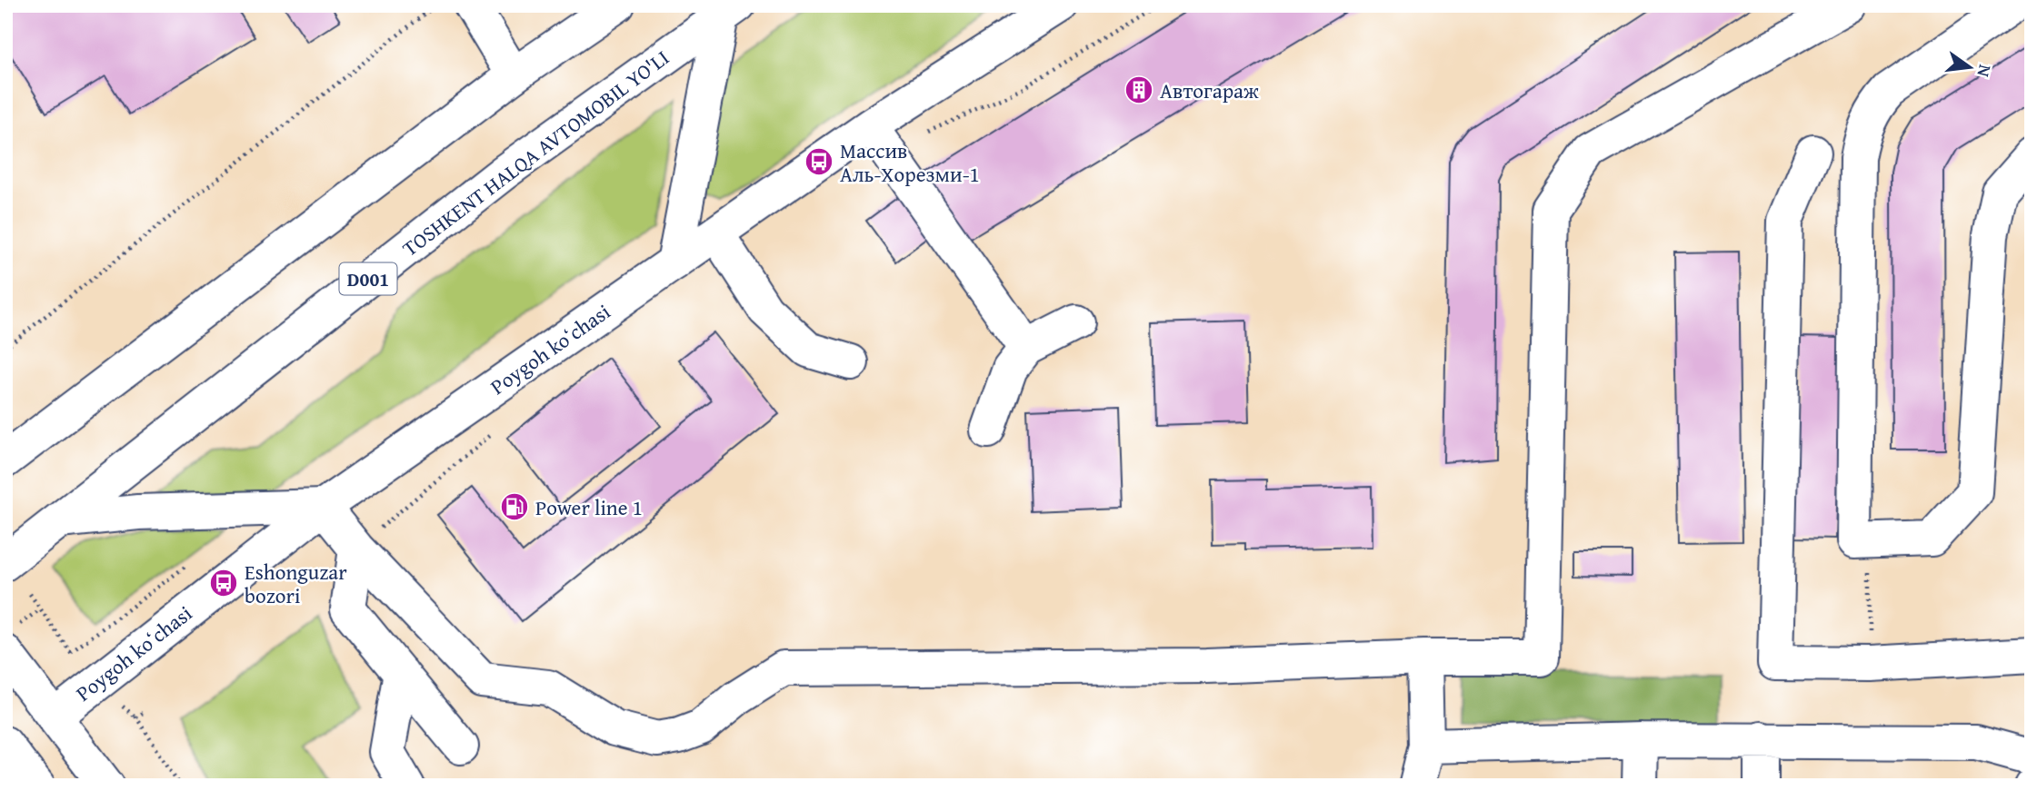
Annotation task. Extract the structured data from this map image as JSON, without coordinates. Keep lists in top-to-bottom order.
{
  "streets": {
    "main road": ["TOSHKENT HALQA AVTOMOBIL YO'LI", "D001", "Poygoh koʻchasi"]
  },
  "places": {
    "building": ["Автогараж"],
    "bus stop": ["Массив Аль-Хорезми-1", "Eshonguzar bozori"],
    "fuel station": ["Power line 1"]
  },
  "north": "right"
}
